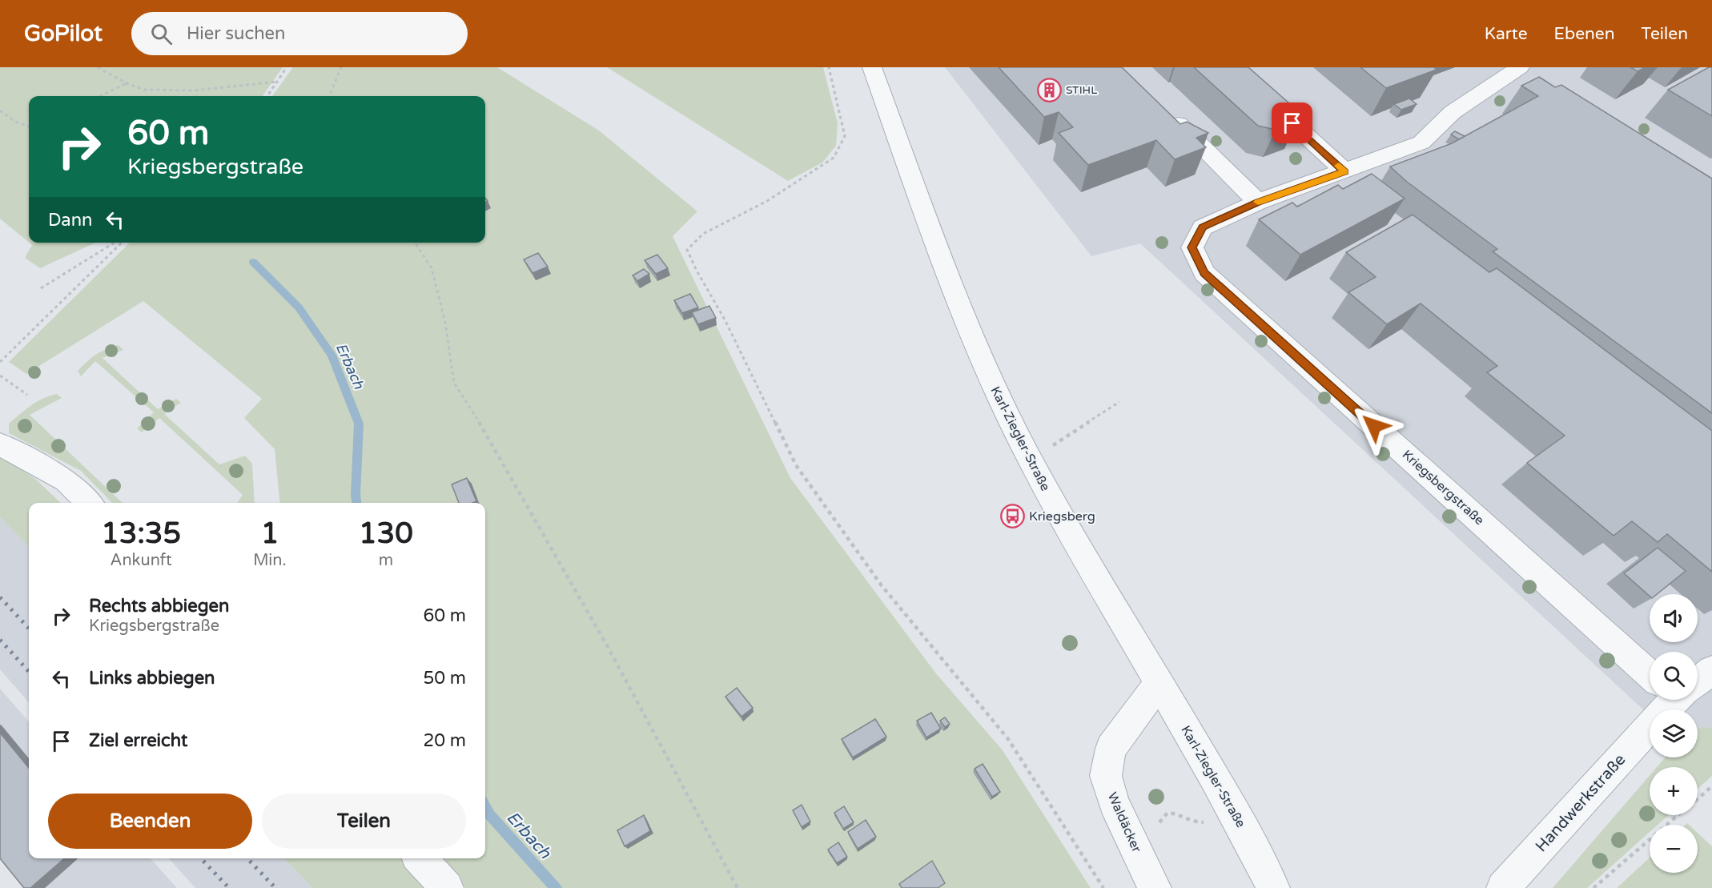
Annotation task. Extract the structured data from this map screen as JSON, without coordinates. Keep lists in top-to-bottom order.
{
  "streets": {
    "street": [
      "Karl-Ziegler-Straße",
      "Kriegsbergstraße",
      "Handwerkstraße",
      "Waldäcker"
    ]
  },
  "crossings": [
    ["Karl-Ziegler-Straße", "Waldäcker"]
  ],
  "water": ["Erbach"],
  "places": {
    "building": ["STIHL"],
    "bus stop": ["Kriegsberg"]
  },
  "page": {
    "header": "GoPilot",
    "search": "Hier suchen",
    "nav": ["Karte", "Ebenen", "Teilen"],
    "turn": ["60 m", "Kriegsbergstraße"],
    "then": "Dann",
    "eta": [
      "13:35",
      "Ankunft",
      "1",
      "Min.",
      "130",
      "m"
    ],
    "list": [
      {
        "name": "Rechts abbiegen",
        "note": "Kriegsbergstraße",
        "value": "60 m"
      },
      {
        "name": "Links abbiegen",
        "value": "50 m"
      },
      {
        "name": "Ziel erreicht",
        "value": "20 m"
      }
    ],
    "map_buttons": ["+", "−"],
    "buttons": ["Beenden", "Teilen"]
  }
}
